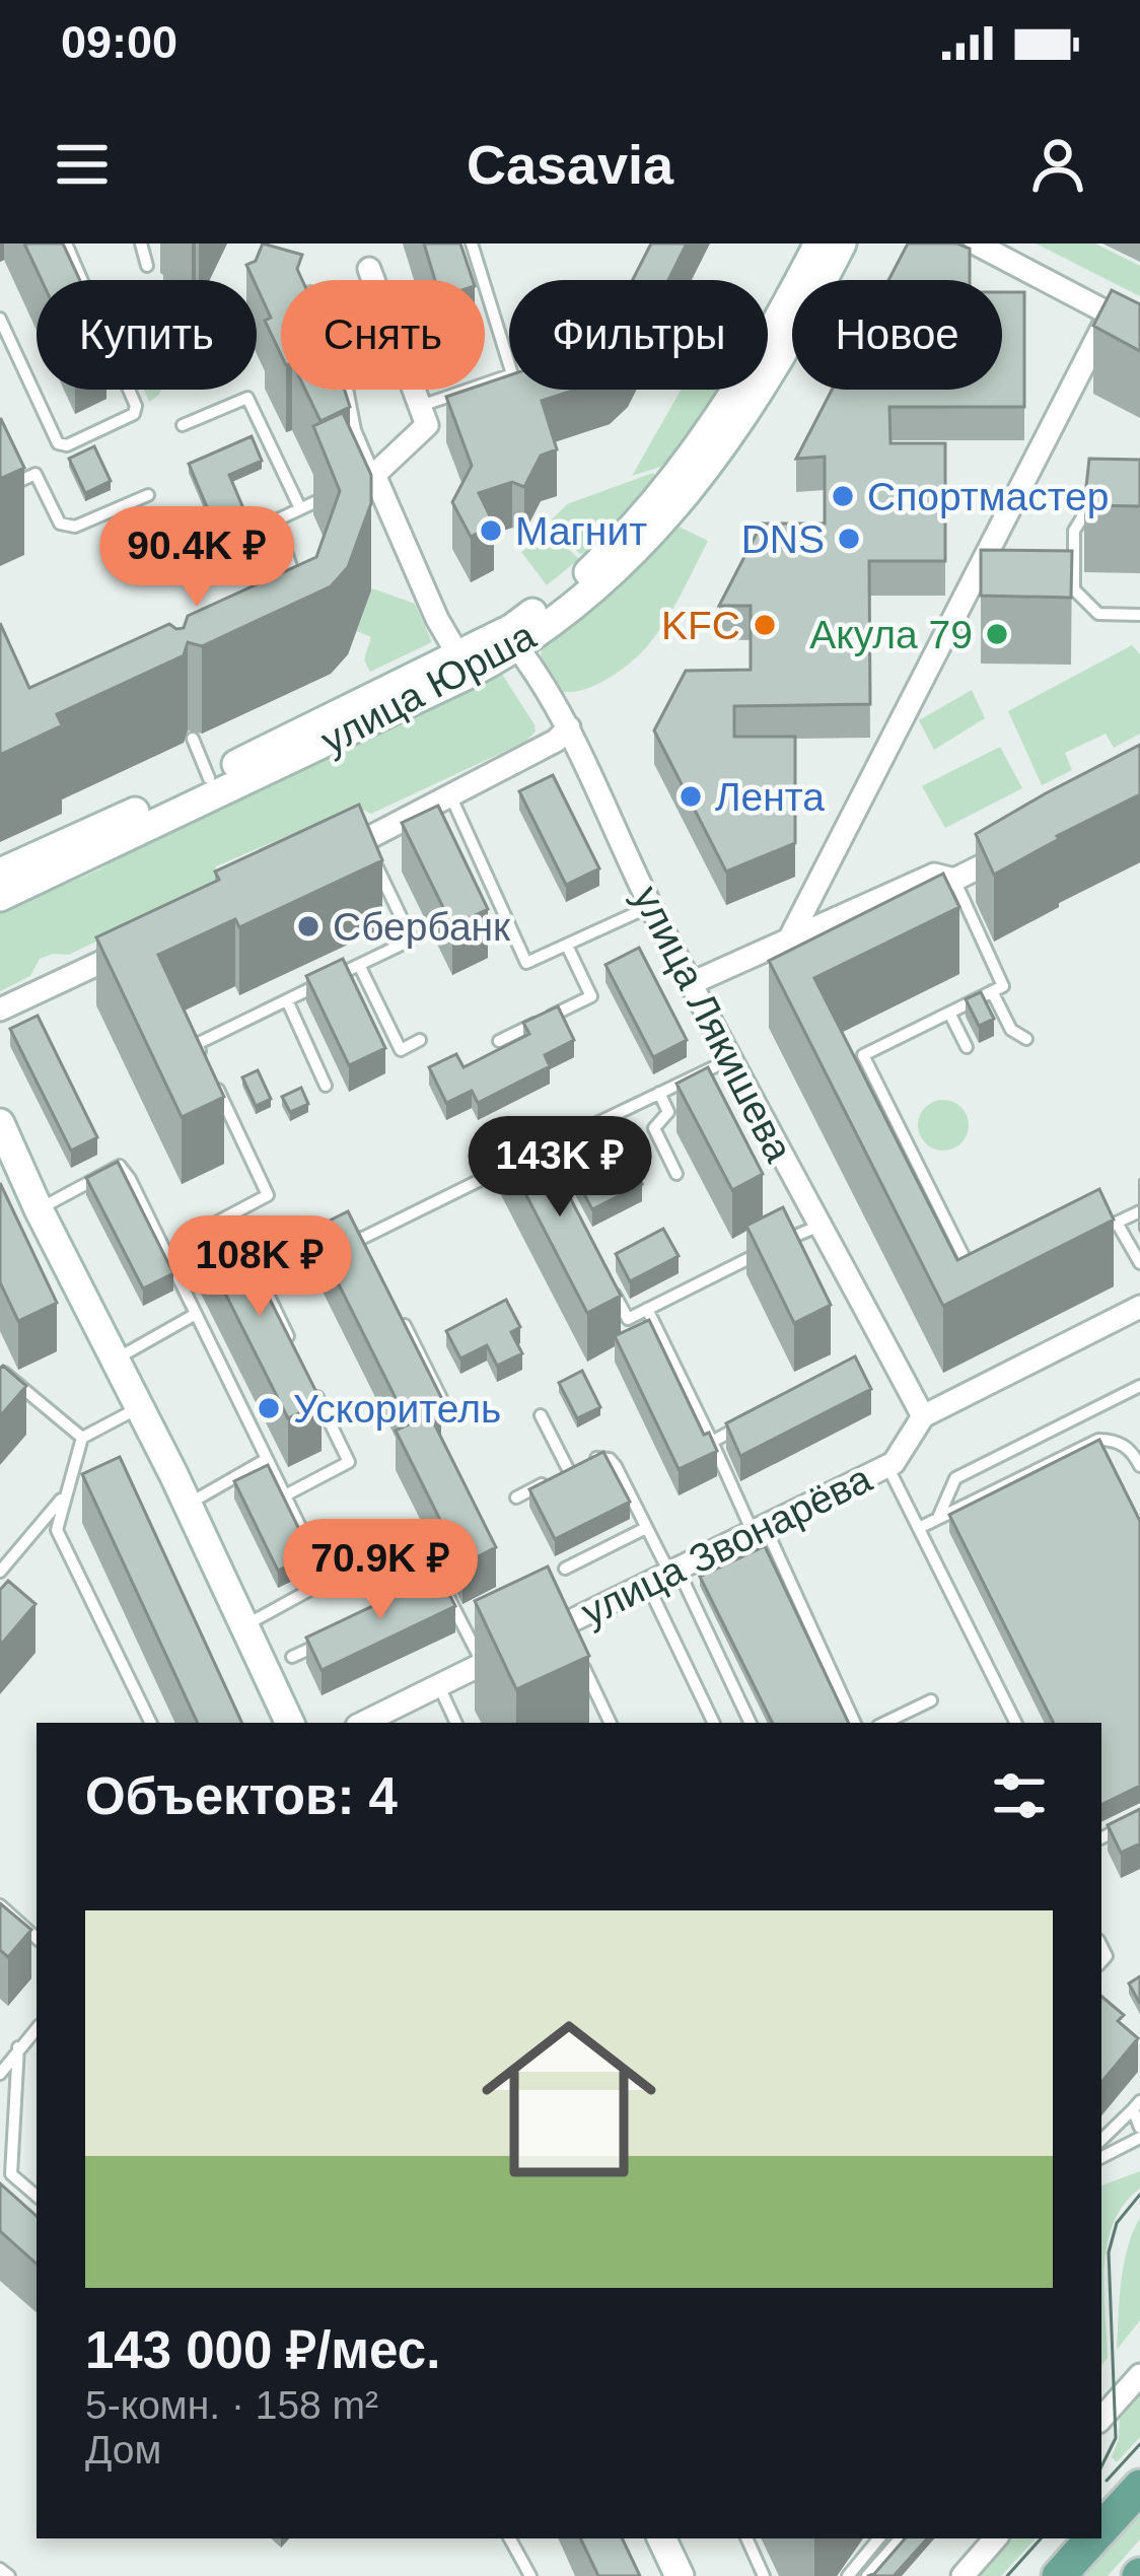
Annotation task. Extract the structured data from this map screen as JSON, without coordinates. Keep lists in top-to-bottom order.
{
  "streets": {
    "main road": ["улица Юрша"],
    "street": ["улица Лякишева", "улица Звонарёва"]
  },
  "crossings": [
    ["улица Юрша", "улица Лякишева"],
    ["улица Лякишева", "улица Звонарёва"]
  ],
  "places": [
    "Спортмастер",
    "Магнит",
    "DNS",
    "KFC",
    "Акула 79",
    "Лента",
    "Сбербанк",
    "Ускоритель"
  ],
  "page": {
    "status": "09:00",
    "header": "Casavia",
    "chip": [
      "Купить",
      "Снять",
      "Фильтры",
      "Новое"
    ],
    "price": [
      "90.4K ₽",
      "143K ₽",
      "108K ₽",
      "70.9K ₽"
    ],
    "heading": "Объектов: 4",
    "list": [
      {
        "name": "143 000 ₽/мес.",
        "note": "5-комн. · 158 m² · Дом"
      }
    ]
  }
}
